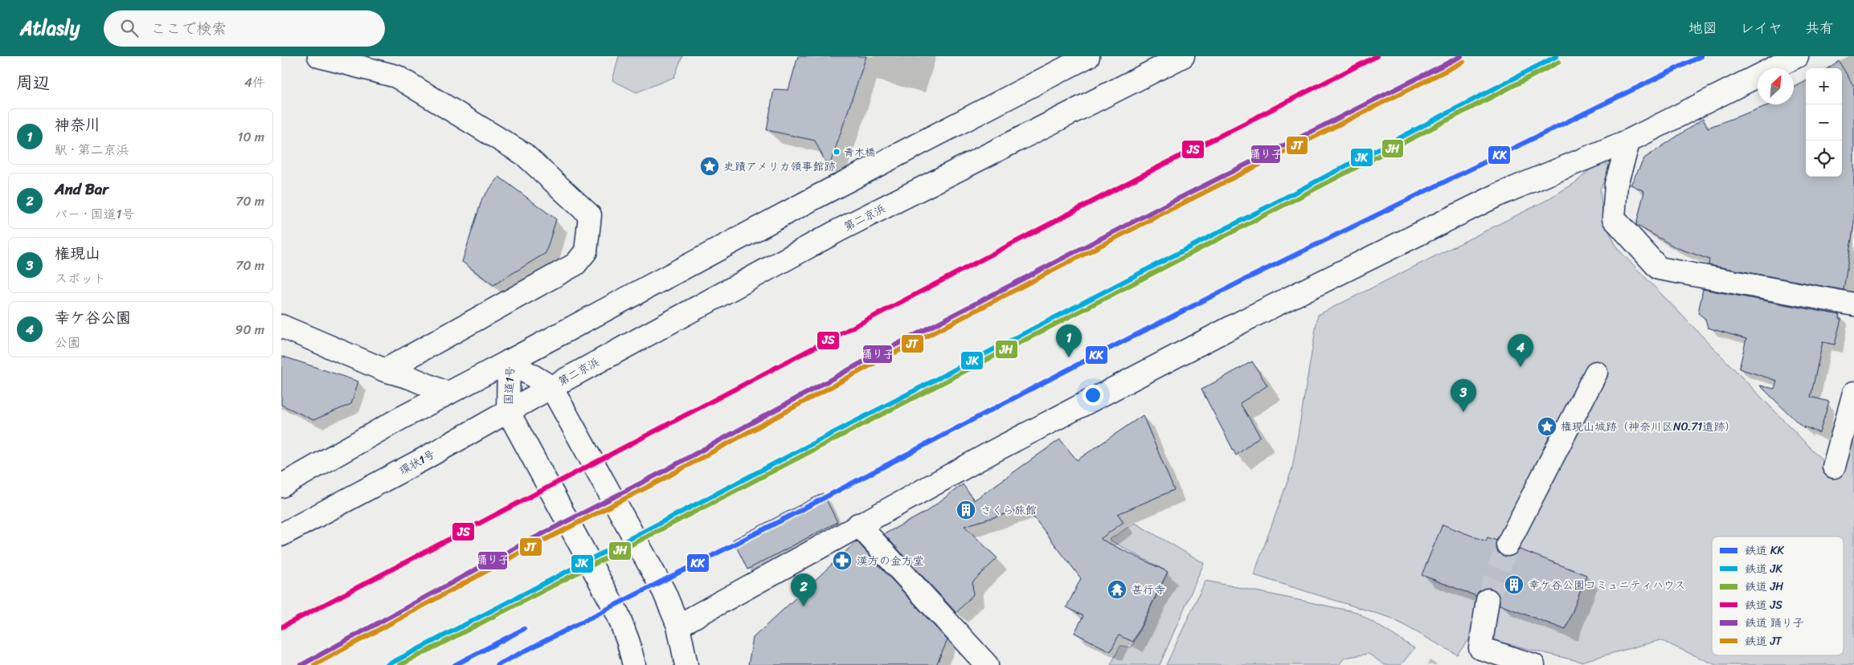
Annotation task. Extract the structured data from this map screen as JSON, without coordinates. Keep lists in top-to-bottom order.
{
  "streets": {
    "main road": ["第二京浜", "国道1号", "環状1号"]
  },
  "crossings": [
    ["第二京浜", "国道1号"],
    ["第二京浜", "環状1号"],
    ["国道1号", "環状1号"]
  ],
  "places": {
    "other": ["青木橋"],
    "place": ["史蹟アメリカ領事館跡", "権現山城跡（神奈川区NO.71遺跡）"],
    "building": ["さくら旅館", "幸ケ谷公園コミュニティハウス"],
    "pharmacy": ["漢方の金方堂"],
    "temple": ["甚行寺"]
  },
  "lines": [
    "rail line KK",
    "rail line JK",
    "rail line JS",
    "rail line 踊り子",
    "rail line JH",
    "rail line JT"
  ],
  "legend": [
    "鉄道 KK",
    "鉄道 JK",
    "鉄道 JH",
    "鉄道 JS",
    "鉄道 踊り子",
    "鉄道 JT"
  ],
  "north": "top right",
  "page": {
    "header": "Atlasly",
    "search": "ここで検索",
    "nav": ["地図", "レイヤ", "共有"],
    "heading": ["周辺", "4件"],
    "map_buttons": ["+", "−"],
    "list": [
      {
        "mark": "1",
        "name": "神奈川",
        "note": "駅 · 第二京浜",
        "value": "10 m"
      },
      {
        "mark": "2",
        "name": "And Bar",
        "note": "バー · 国道1号",
        "value": "70 m"
      },
      {
        "mark": "3",
        "name": "権現山",
        "note": "スポット",
        "value": "70 m"
      },
      {
        "mark": "4",
        "name": "幸ケ谷公園",
        "note": "公園",
        "value": "90 m"
      }
    ],
    "pins": [
      "1",
      "4",
      "3",
      "2"
    ]
  }
}
